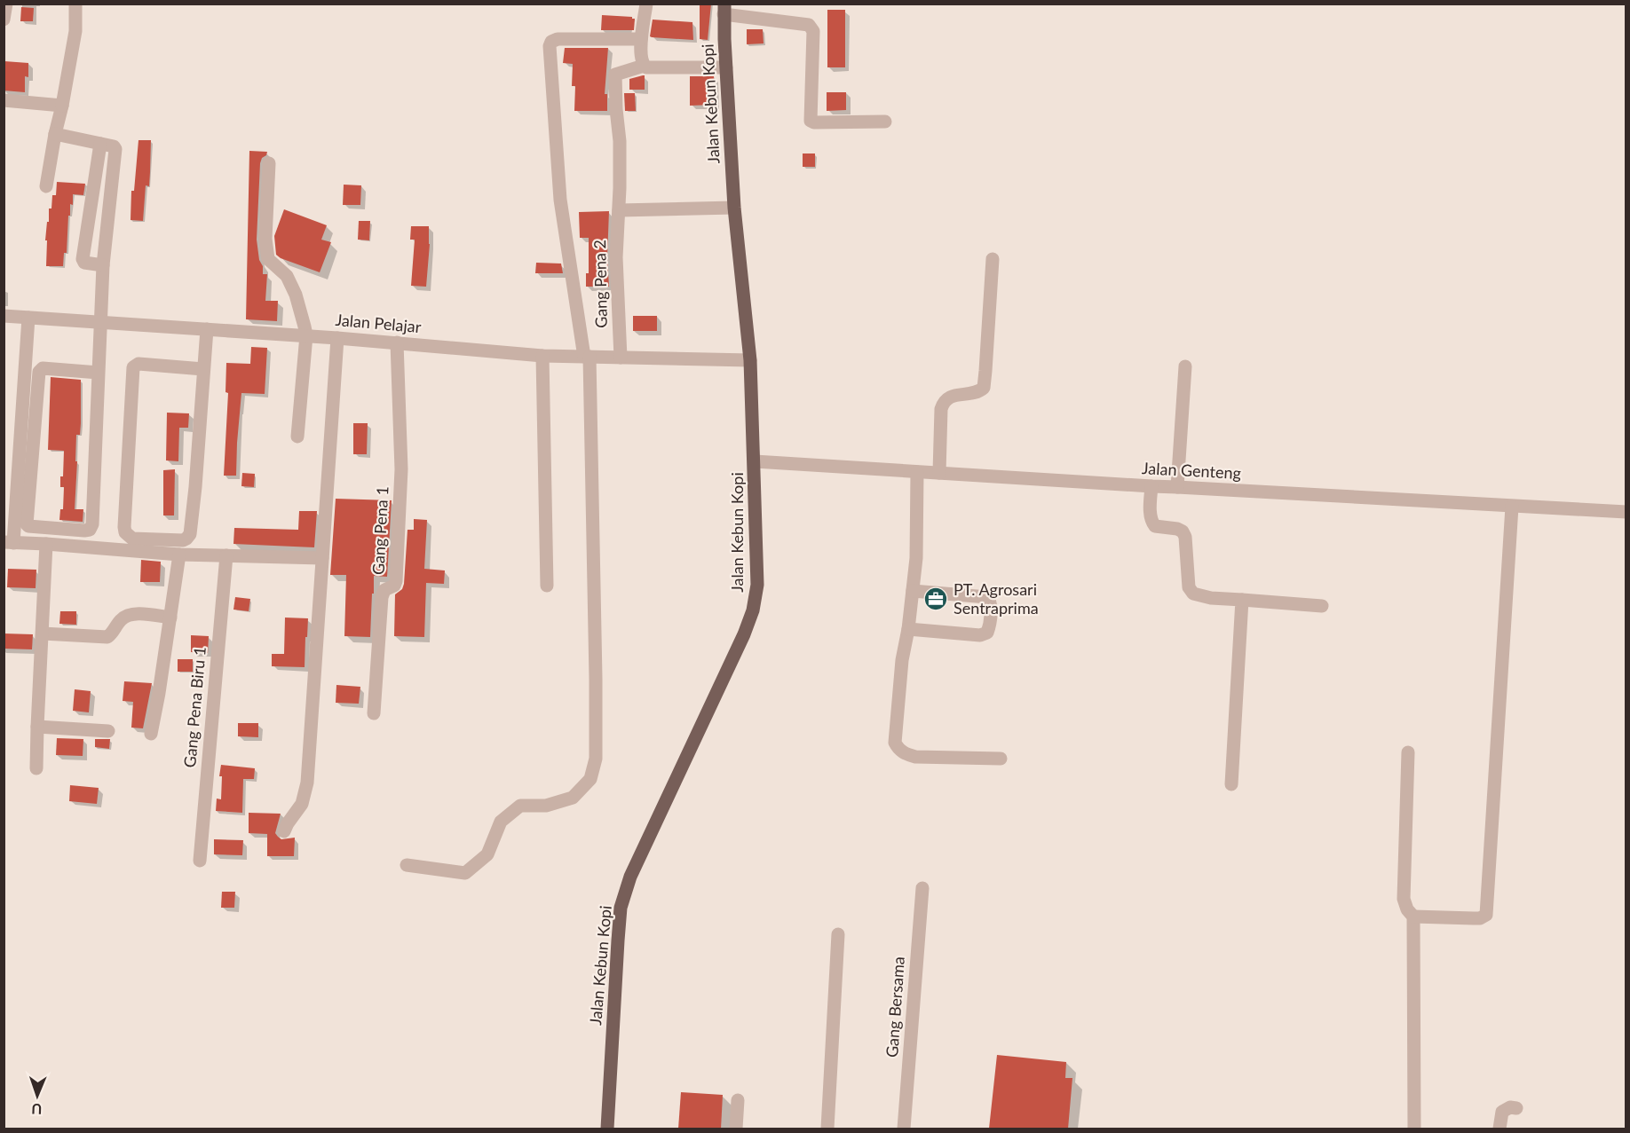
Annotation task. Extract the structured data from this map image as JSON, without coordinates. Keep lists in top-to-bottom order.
{
  "streets": {
    "main road": ["Jalan Kebun Kopi"],
    "street": [
      "Gang Pena 2",
      "Jalan Pelajar",
      "Jalan Genteng",
      "Gang Pena 1",
      "Gang Pena Biru 1",
      "Gang Bersama"
    ]
  },
  "crossings": [
    ["Jalan Kebun Kopi", "Jalan Pelajar"],
    ["Jalan Kebun Kopi", "Jalan Genteng"],
    ["Gang Pena 2", "Jalan Pelajar"],
    ["Jalan Pelajar", "Gang Pena 1"]
  ],
  "places": {
    "office": ["PT. Agrosari Sentraprima"]
  },
  "north": "bottom"
}
